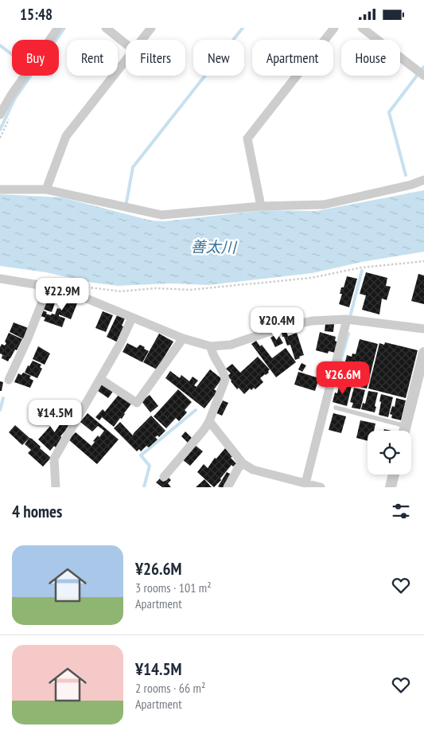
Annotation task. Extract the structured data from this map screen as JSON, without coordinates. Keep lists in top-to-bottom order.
{
  "water": ["善太川"],
  "page": {
    "status": "15:48",
    "chip": [
      "Buy",
      "Rent",
      "Filters",
      "New",
      "Apartment",
      "House"
    ],
    "price": [
      "¥22.9M",
      "¥20.4M",
      "¥26.6M",
      "¥14.5M"
    ],
    "heading": "4 homes",
    "list": [
      {
        "name": "¥26.6M",
        "note": "3 rooms · 101 m² · Apartment"
      },
      {
        "name": "¥14.5M",
        "note": "2 rooms · 66 m² · Apartment"
      }
    ]
  }
}
